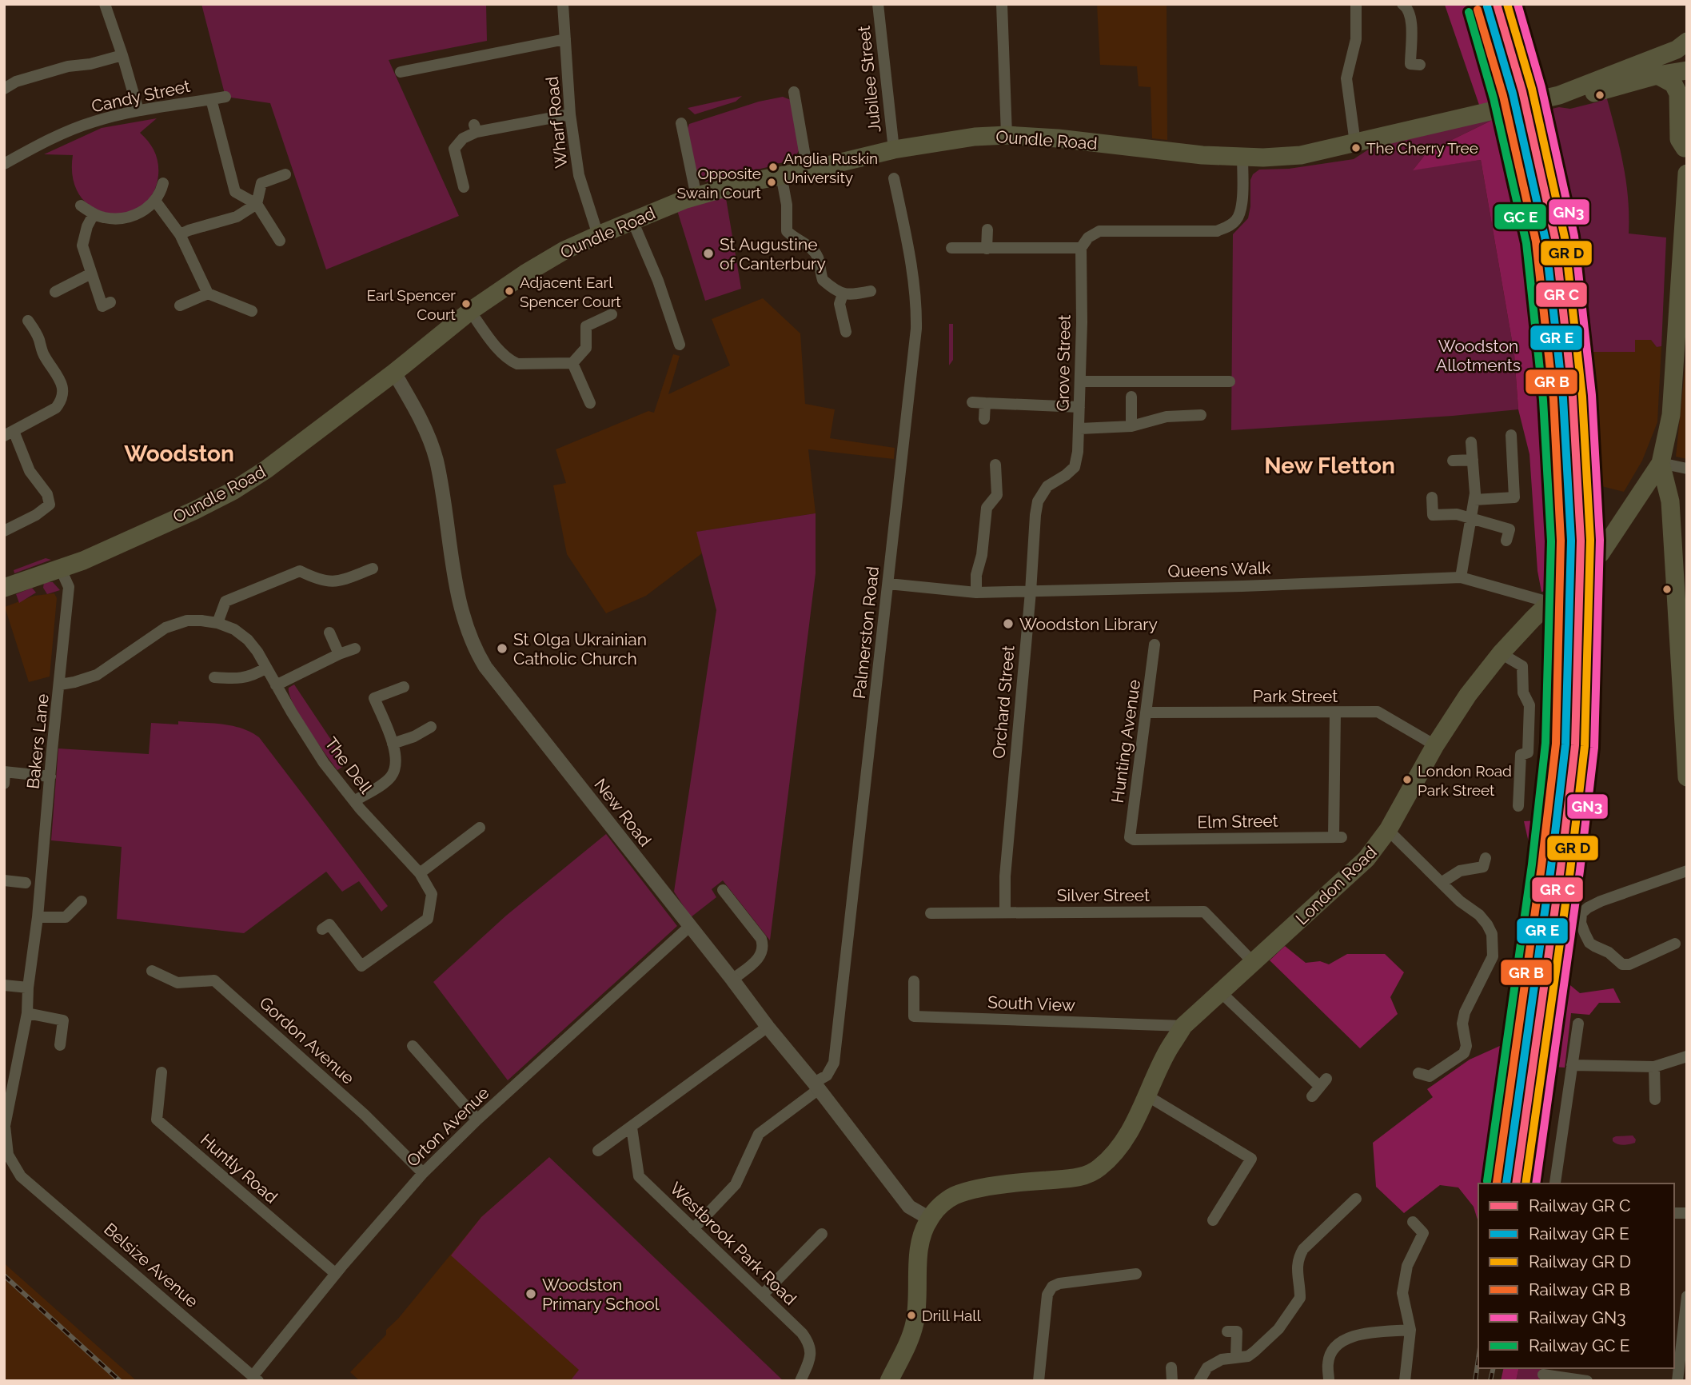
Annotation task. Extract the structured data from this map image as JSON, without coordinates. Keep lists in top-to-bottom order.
{
  "streets": {
    "main road": ["Oundle Road", "London Road"],
    "street": [
      "Jubilee Street",
      "Candy Street",
      "Wharf Road",
      "Grove Street",
      "Queens Walk",
      "Palmerston Road",
      "Park Street",
      "Orchard Street",
      "Bakers Lane",
      "Hunting Avenue",
      "The Dell",
      "New Road",
      "Elm Street",
      "Silver Street",
      "South View",
      "Gordon Avenue",
      "Orton Avenue",
      "Huntly Road",
      "Westbrook Park Road",
      "Belsize Avenue"
    ]
  },
  "crossings": [
    ["Jubilee Street", "Oundle Road"],
    ["Wharf Road", "Oundle Road"],
    ["Oundle Road", "Bakers Lane"],
    ["Oundle Road", "New Road"],
    ["Grove Street", "Orchard Street"],
    ["Queens Walk", "Palmerston Road"],
    ["Queens Walk", "Orchard Street"],
    ["Queens Walk", "London Road"],
    ["Palmerston Road", "New Road"],
    ["Palmerston Road", "Westbrook Park Road"],
    ["Park Street", "Hunting Avenue"],
    ["Park Street", "Elm Street"],
    ["Park Street", "London Road"],
    ["Orchard Street", "Silver Street"],
    ["Bakers Lane", "The Dell"],
    ["Bakers Lane", "Belsize Avenue"],
    ["Hunting Avenue", "Elm Street"],
    ["New Road", "London Road"],
    ["New Road", "Orton Avenue"],
    ["London Road", "Silver Street"],
    ["London Road", "South View"],
    ["Gordon Avenue", "Orton Avenue"],
    ["Orton Avenue", "Huntly Road"],
    ["Orton Avenue", "Belsize Avenue"]
  ],
  "districts": ["Woodston", "New Fletton"],
  "parks": ["Woodston Allotments"],
  "places": [
    "The Cherry Tree",
    "Anglia Ruskin University",
    "Opposite Swain Court",
    "St Augustine of Canterbury",
    "Adjacent Earl Spencer Court",
    "Earl Spencer Court",
    "Woodston Library",
    "St Olga Ukrainian Catholic Church",
    "London Road Park Street",
    "Woodston Primary School",
    "Drill Hall"
  ],
  "lines": ["rail line GN3"],
  "legend": [
    "Railway GR C",
    "Railway GR E",
    "Railway GR D",
    "Railway GR B",
    "Railway GN3",
    "Railway GC E"
  ]
}
